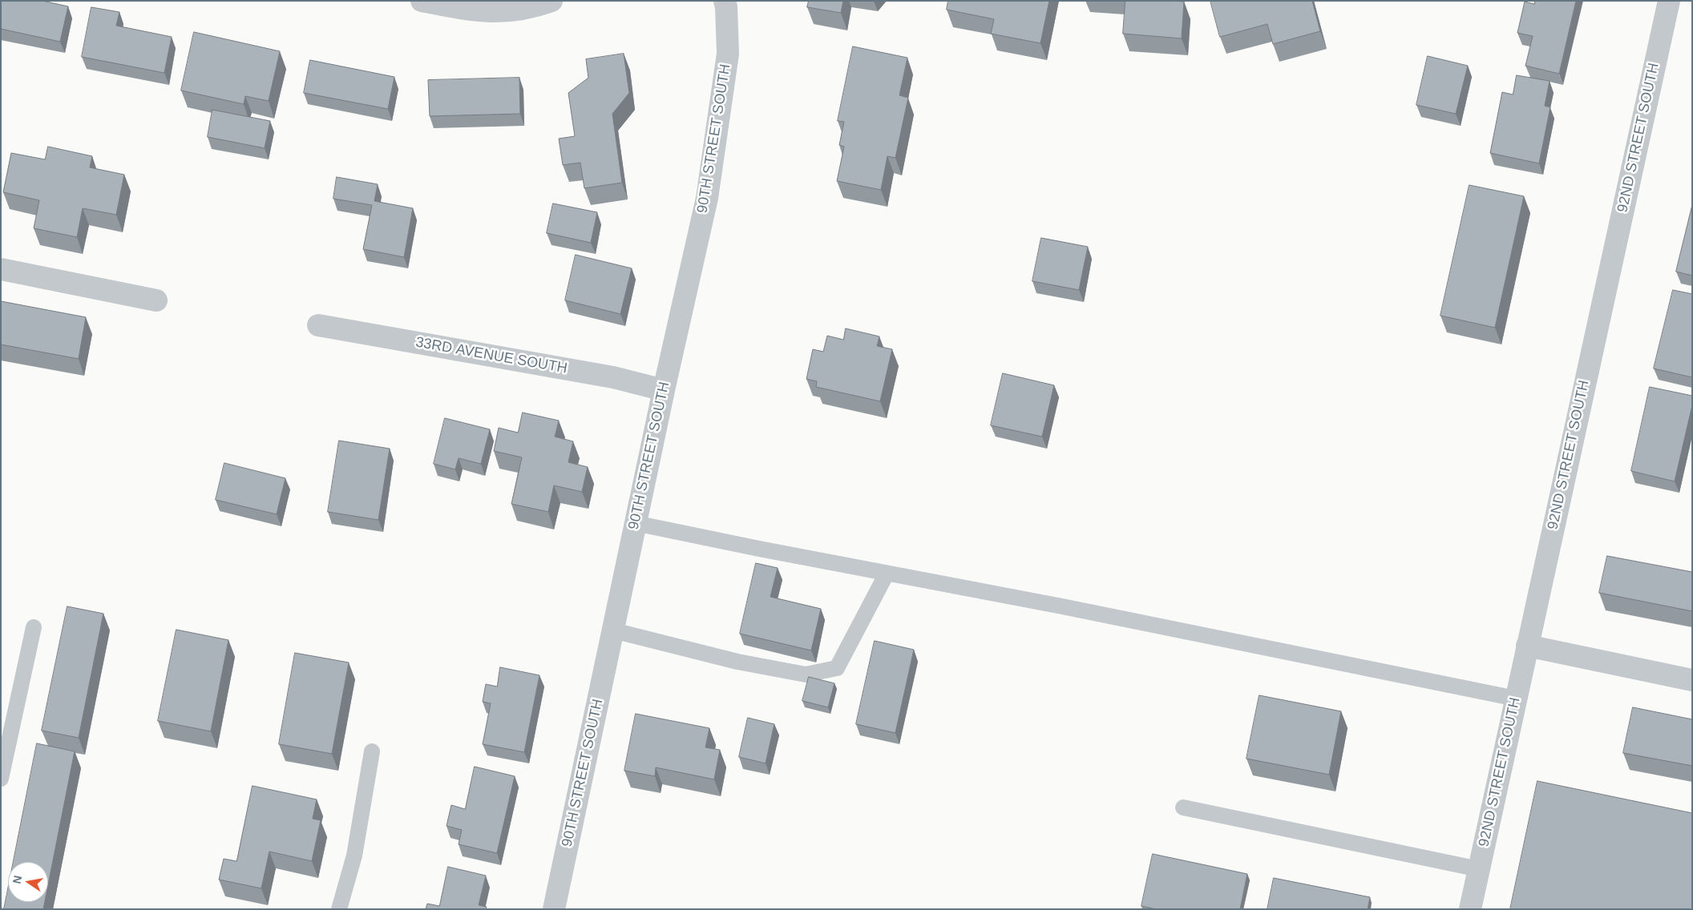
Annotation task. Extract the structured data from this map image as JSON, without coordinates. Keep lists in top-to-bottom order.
{
  "streets": {
    "street": ["92ND STREET SOUTH", "90TH STREET SOUTH", "33RD AVENUE SOUTH"]
  },
  "crossings": [
    ["90TH STREET SOUTH", "33RD AVENUE SOUTH"]
  ],
  "north": "left"
}
